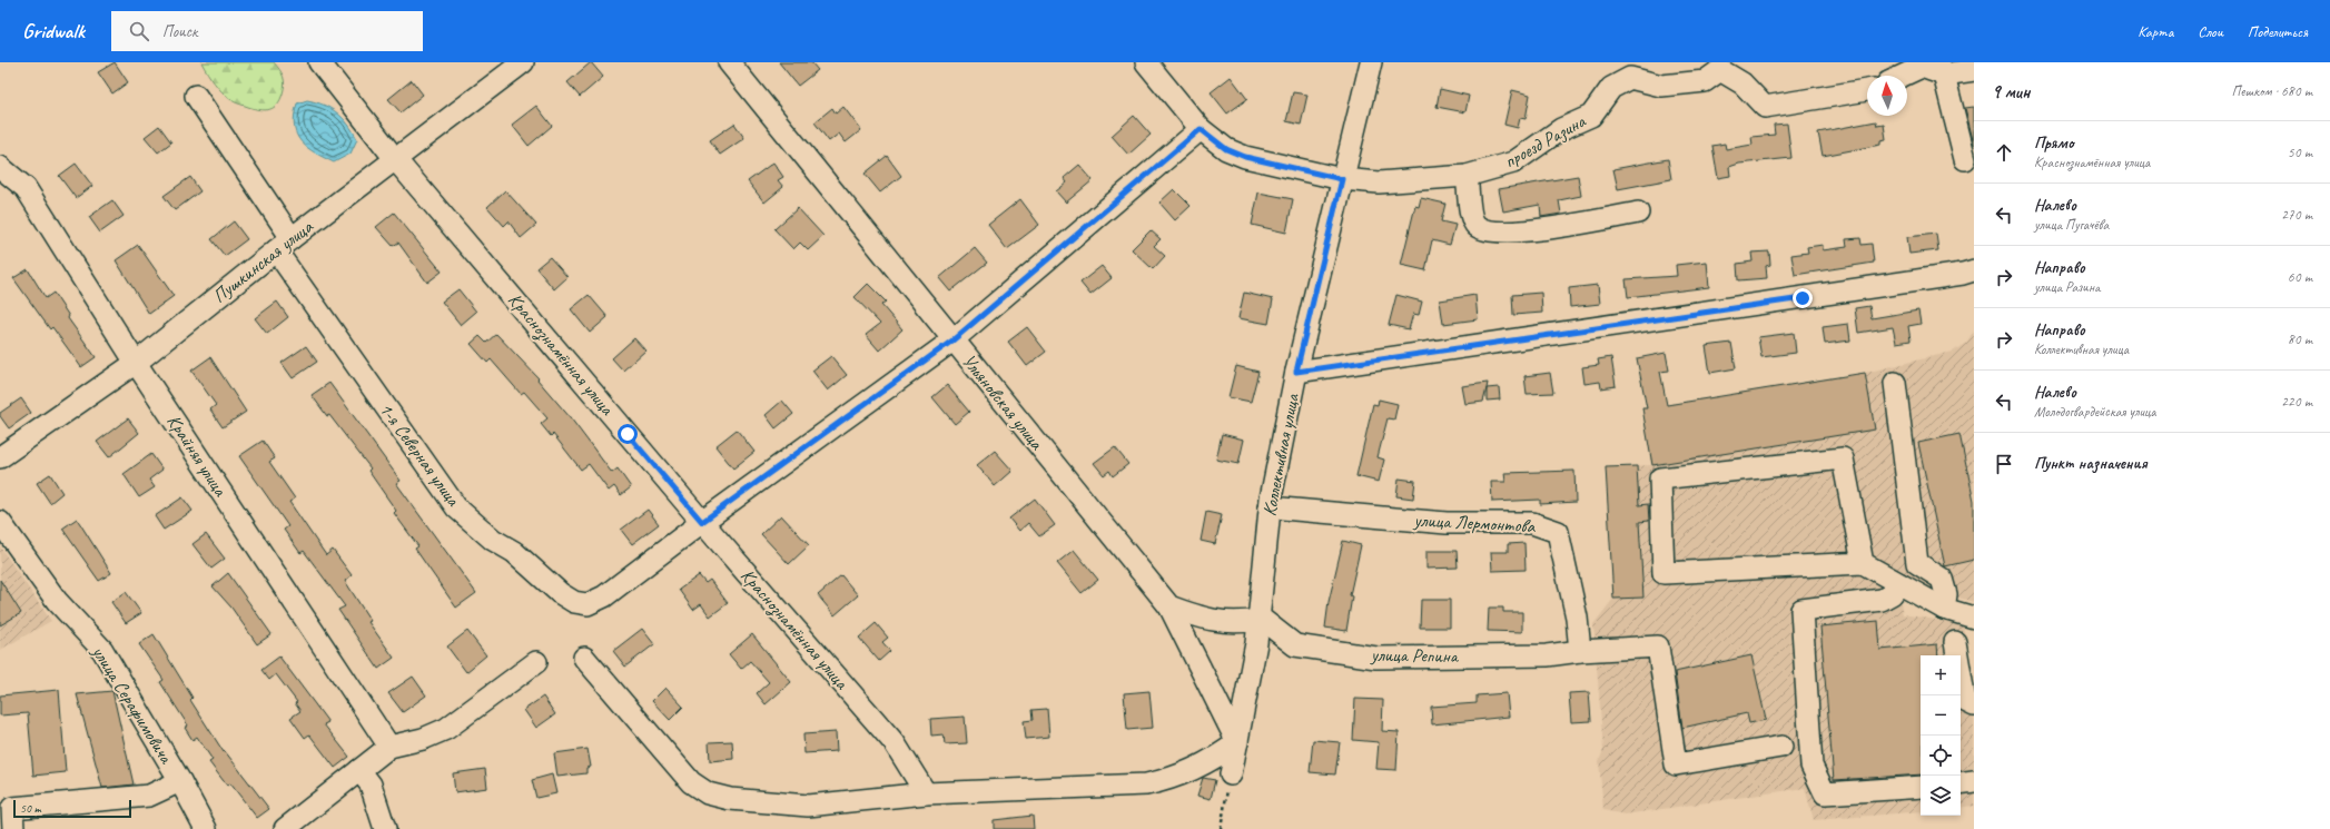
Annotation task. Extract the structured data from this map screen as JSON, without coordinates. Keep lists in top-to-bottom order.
{
  "streets": {
    "street": [
      "проезд Разина",
      "Пушкинская улица",
      "Краснознамённая улица",
      "Ульяновская улица",
      "1-я Северная улица",
      "Крайняя улица",
      "Коллективная улица",
      "улица Лермонтова",
      "улица Репина",
      "улица Серафимовича"
    ]
  },
  "crossings": [
    ["проезд Разина", "1-я Северная улица"],
    ["проезд Разина", "Коллективная улица"],
    ["Пушкинская улица", "Краснознамённая улица"],
    ["Пушкинская улица", "1-я Северная улица"],
    ["Пушкинская улица", "Крайняя улица"],
    ["Краснознамённая улица", "1-я Северная улица"],
    ["Ульяновская улица", "1-я Северная улица"],
    ["Ульяновская улица", "Коллективная улица"],
    ["Ульяновская улица", "улица Репина"],
    ["Коллективная улица", "улица Лермонтова"],
    ["Коллективная улица", "улица Репина"],
    ["улица Лермонтова", "улица Репина"]
  ],
  "scale_bar": "50 m",
  "north": "top",
  "page": {
    "header": "Gridwalk",
    "search": "Поиск",
    "nav": ["Карта", "Слои", "Поделиться"],
    "heading": ["9 мин", "Пешком · 680 m"],
    "list": [
      ["Прямо", "Краснознамённая улица", "50 m"],
      ["Налево", "улица Пугачёва", "270 m"],
      ["Направо", "улица Разина", "60 m"],
      ["Направо", "Коллективная улица", "80 m"],
      ["Налево", "Молодогвардейская улица", "220 m"],
      "Пункт назначения"
    ],
    "map_buttons": ["+", "−"],
    "scale": "50 m"
  }
}
